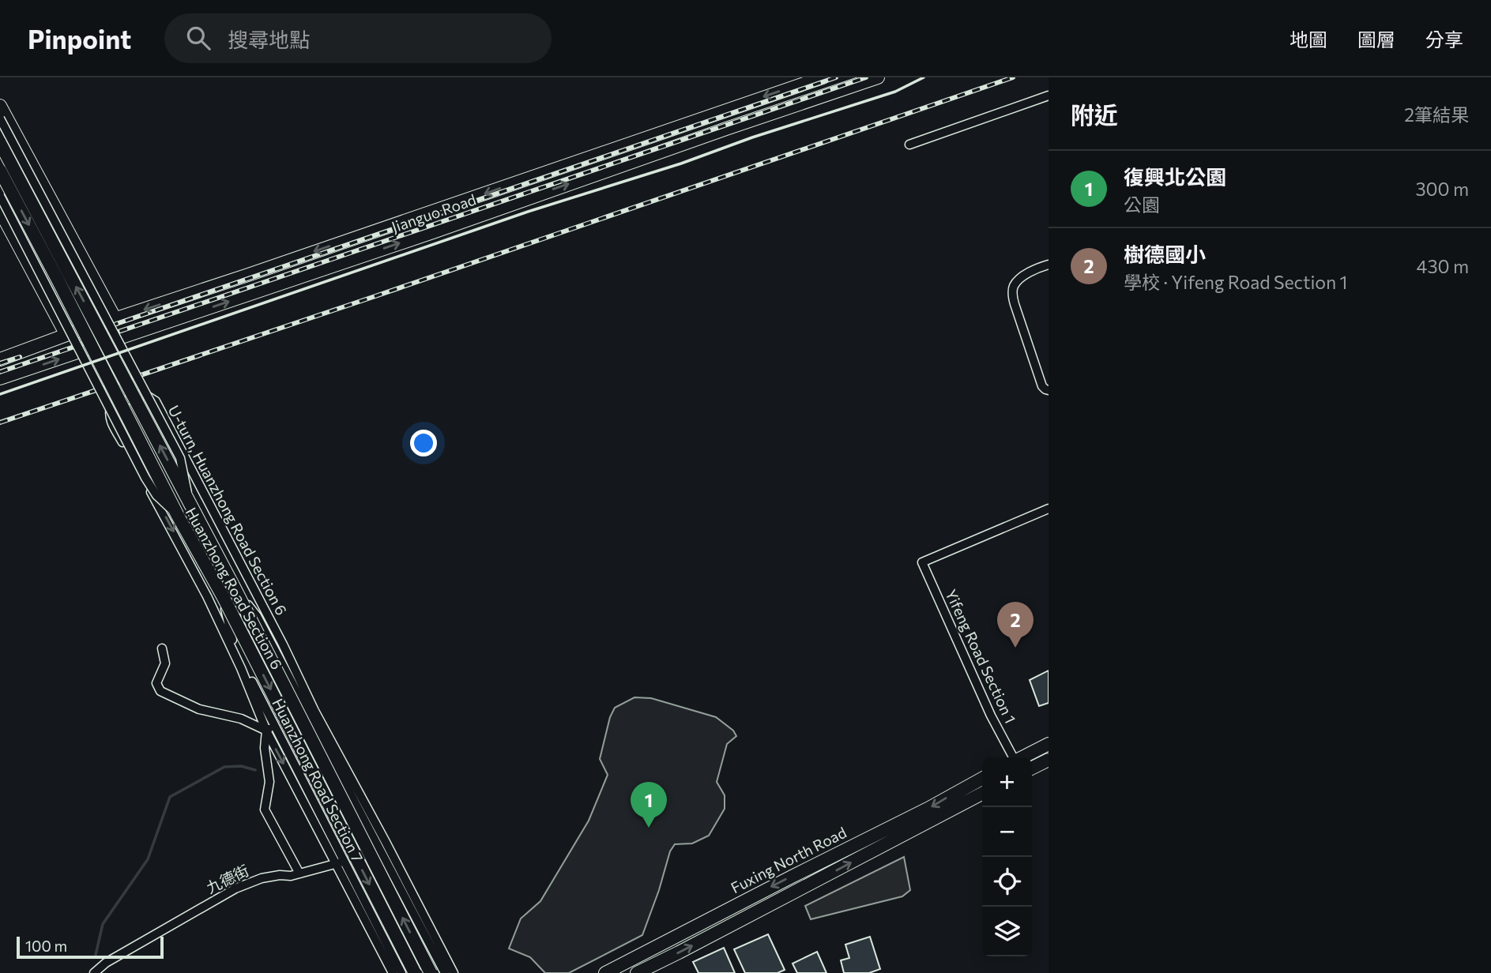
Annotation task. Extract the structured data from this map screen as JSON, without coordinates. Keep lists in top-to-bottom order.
{
  "streets": {
    "street": [
      "Jianguo Road",
      "U-turn, Huanzhong Road Section 6",
      "Huanzhong Road Section 6",
      "Yifeng Road Section 1",
      "Huanzhong Road Section 7",
      "Fuxing North Road",
      "九德街"
    ]
  },
  "crossings": [
    ["U-turn, Huanzhong Road Section 6", "Huanzhong Road Section 6"],
    ["U-turn, Huanzhong Road Section 6", "Huanzhong Road Section 7"],
    ["Huanzhong Road Section 6", "Huanzhong Road Section 7"],
    ["Huanzhong Road Section 6", "九德街"],
    ["Huanzhong Road Section 7", "九德街"]
  ],
  "scale_bar": "100 m",
  "page": {
    "header": "Pinpoint",
    "search": "搜尋地點",
    "nav": ["地圖", "圖層", "分享"],
    "heading": ["附近", "2筆結果"],
    "list": [
      {
        "mark": "1",
        "name": "復興北公園",
        "note": "公園",
        "value": "300 m"
      },
      {
        "mark": "2",
        "name": "樹德國小",
        "note": "學校 · Yifeng Road Section 1",
        "value": "430 m"
      }
    ],
    "pins": ["2", "1"],
    "map_buttons": ["+", "−"],
    "scale": "100 m"
  }
}
